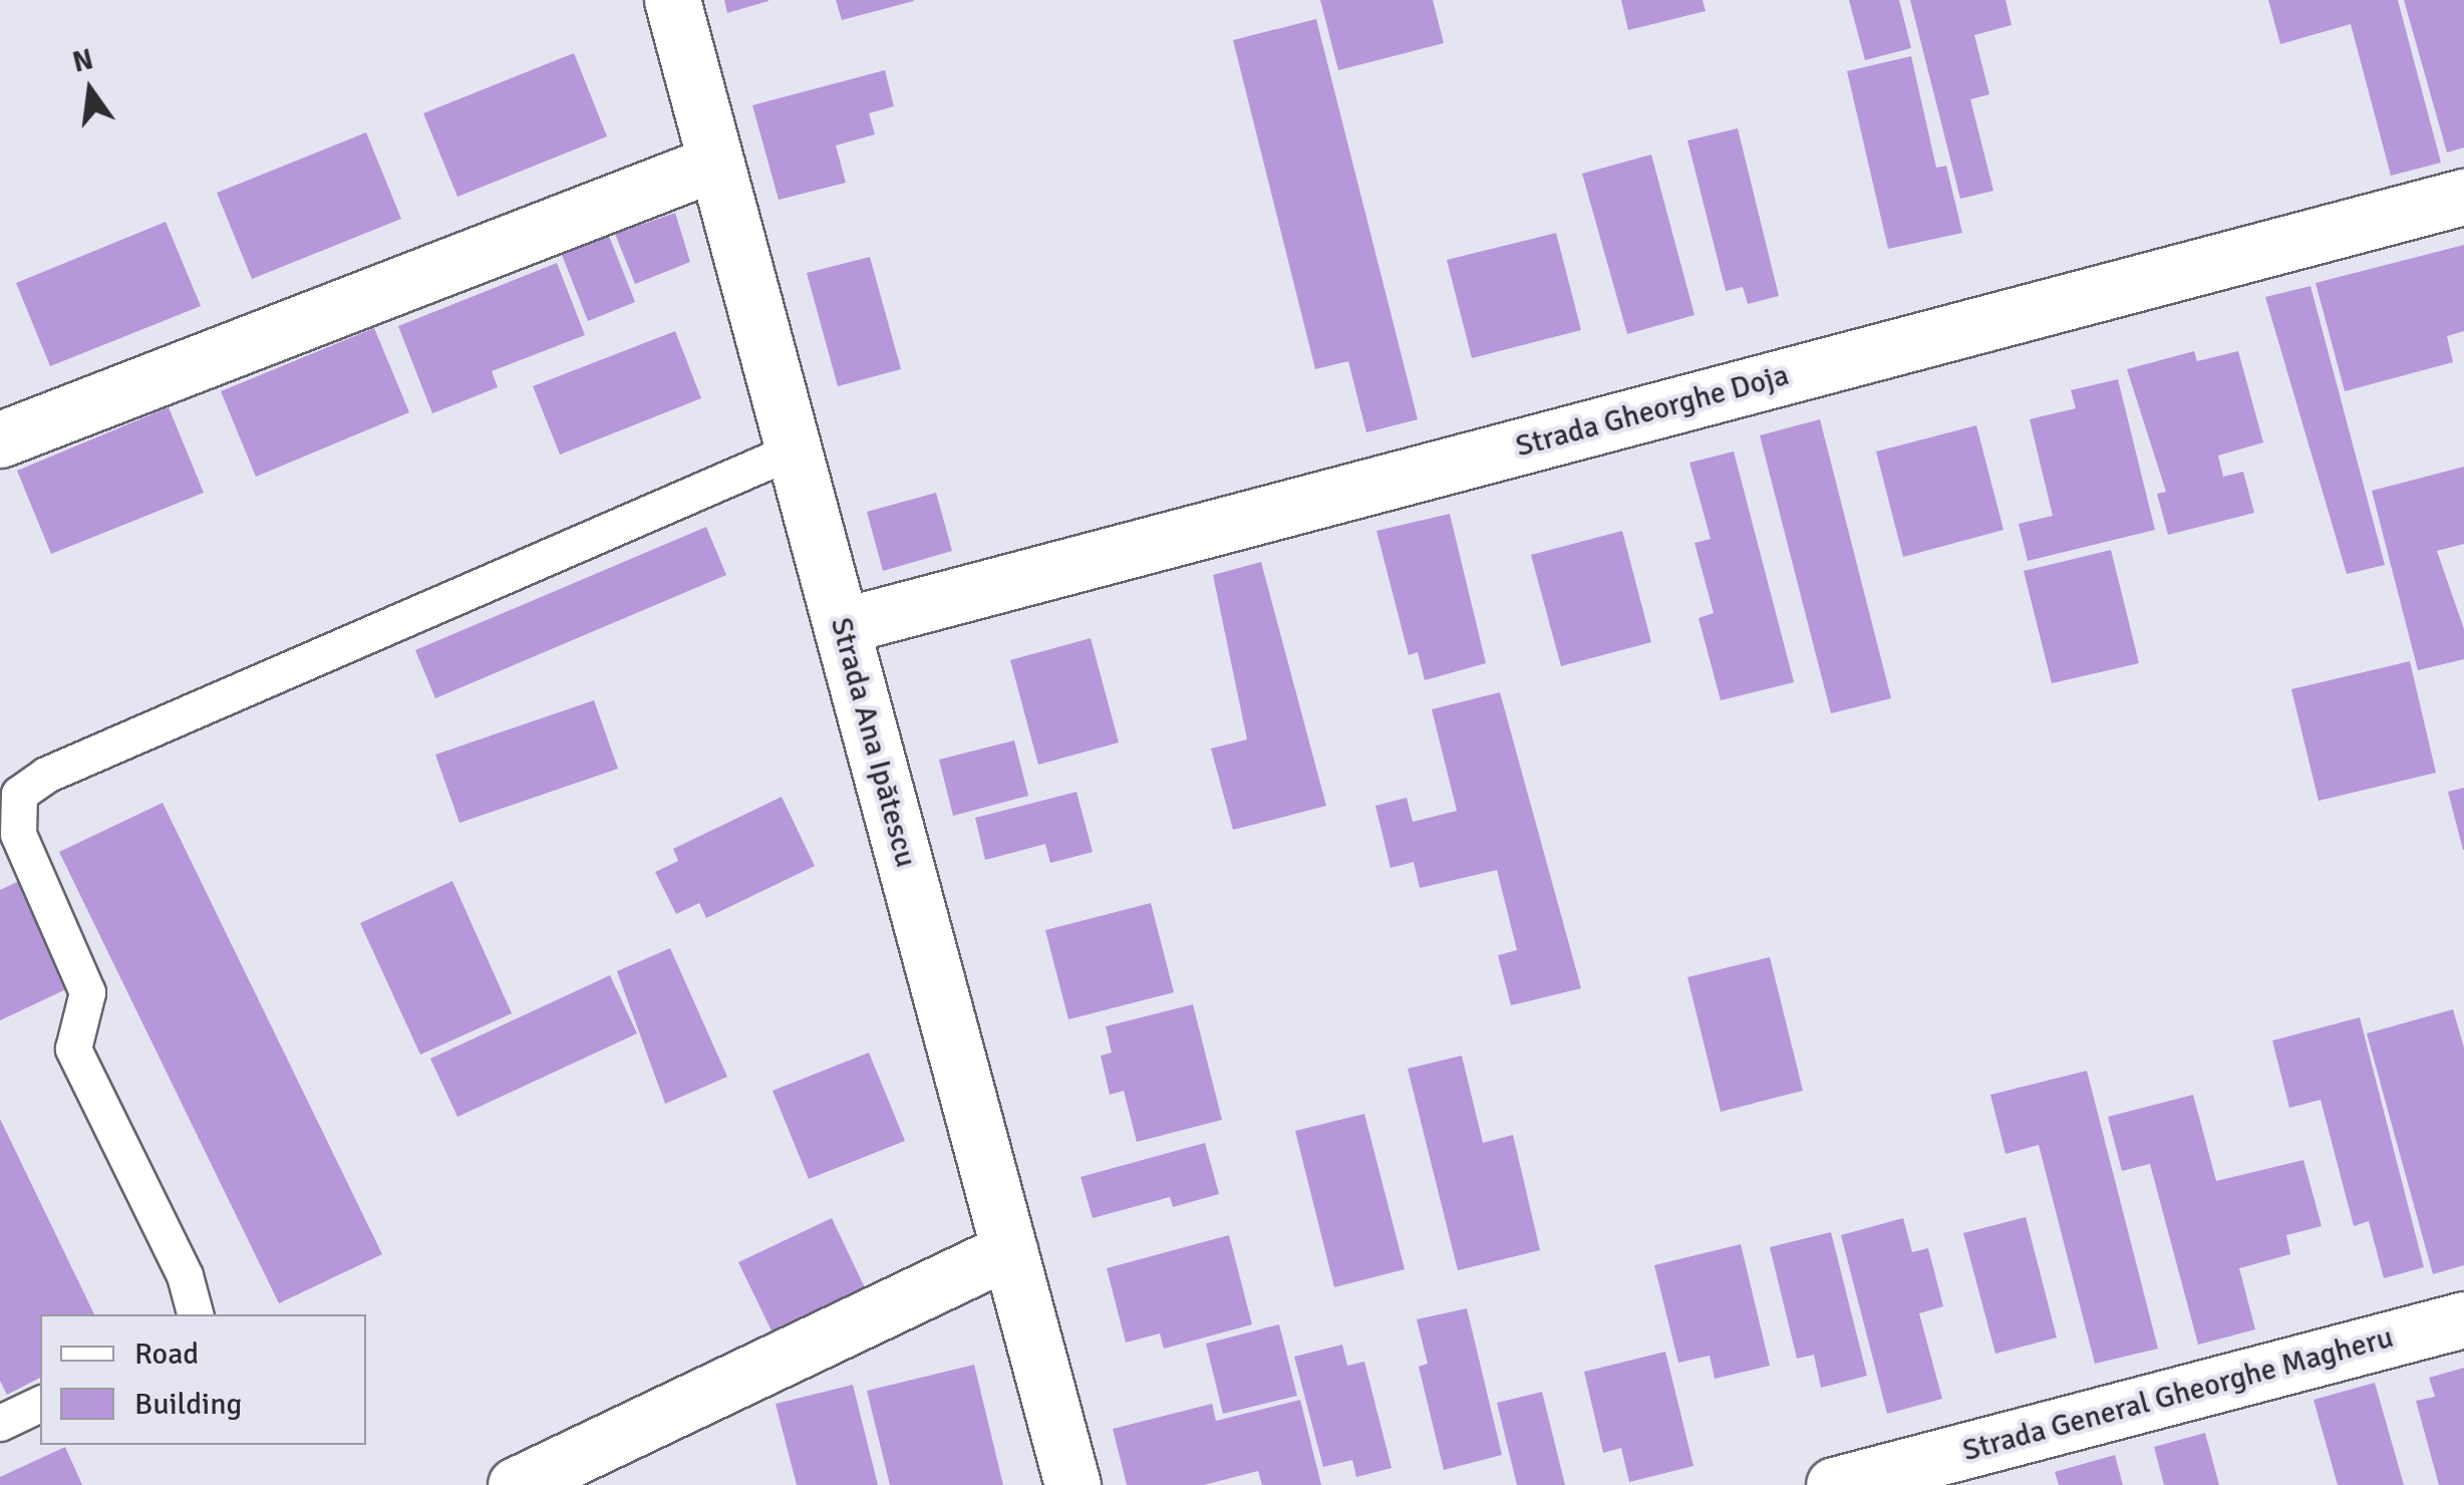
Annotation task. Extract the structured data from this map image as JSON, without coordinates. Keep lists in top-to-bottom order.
{
  "streets": {
    "street": ["Strada Gheorghe Doja", "Strada Ana Ipătescu", "Strada General Gheorghe Magheru"]
  },
  "crossings": [
    ["Strada Gheorghe Doja", "Strada Ana Ipătescu"]
  ],
  "legend": ["Road", "Building"],
  "north": "top"
}
